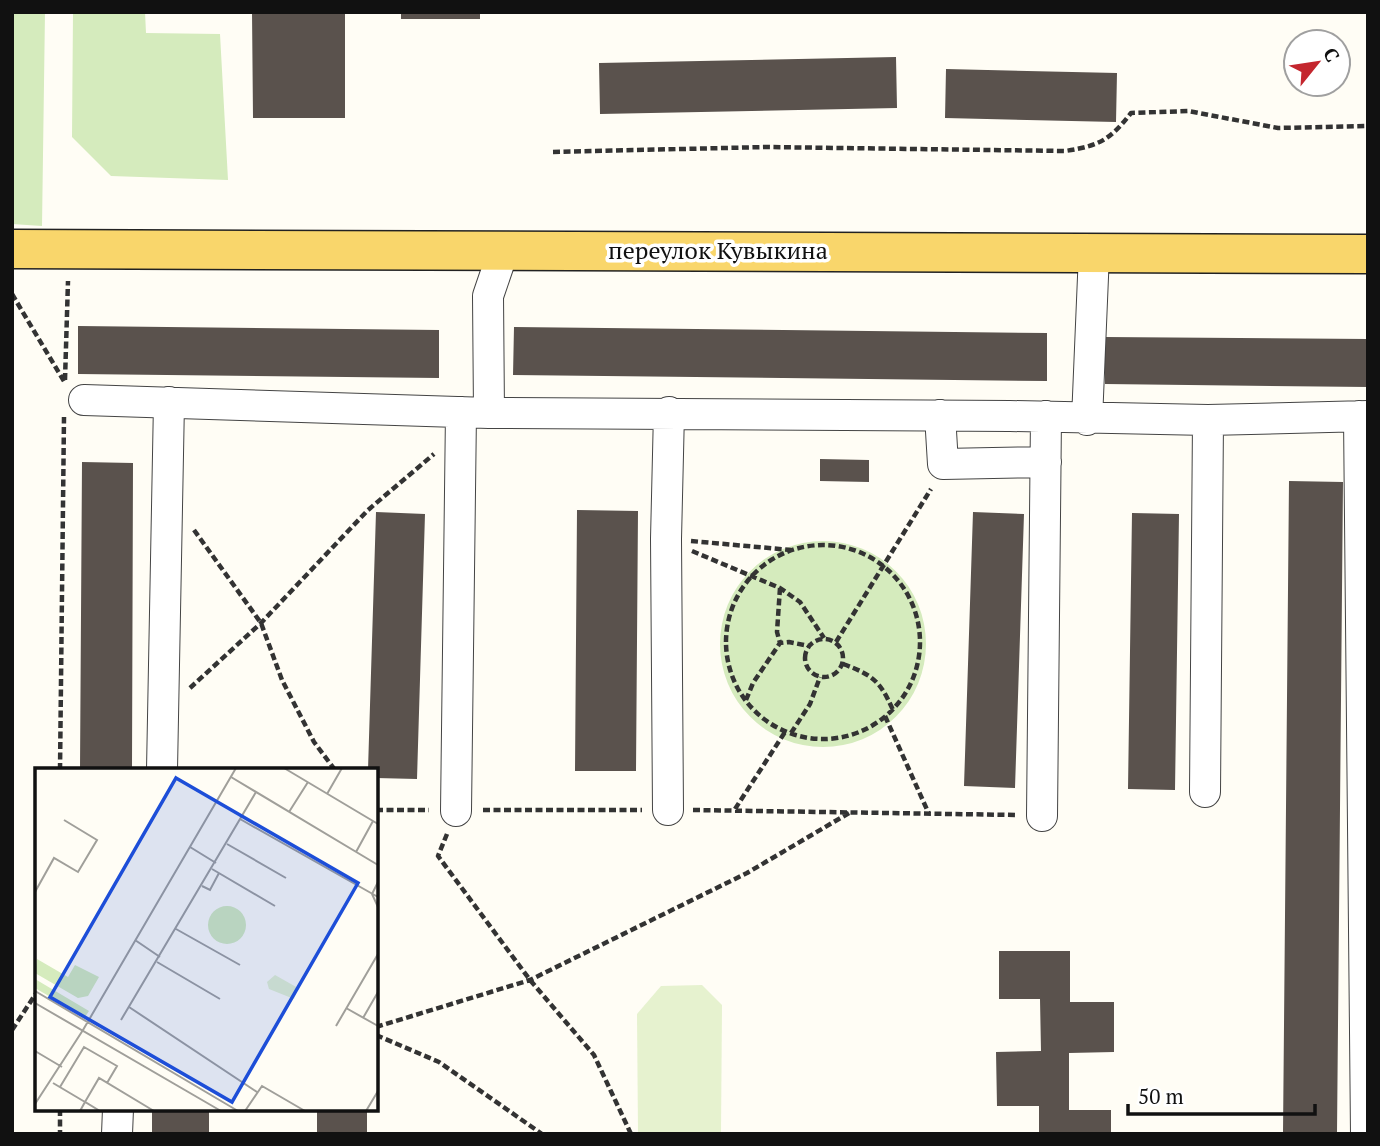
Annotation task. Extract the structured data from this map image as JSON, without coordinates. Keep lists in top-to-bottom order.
{
  "streets": {
    "main road": ["переулок Кувыкина"]
  },
  "scale_bar": "50 m",
  "north": "top right"
}
